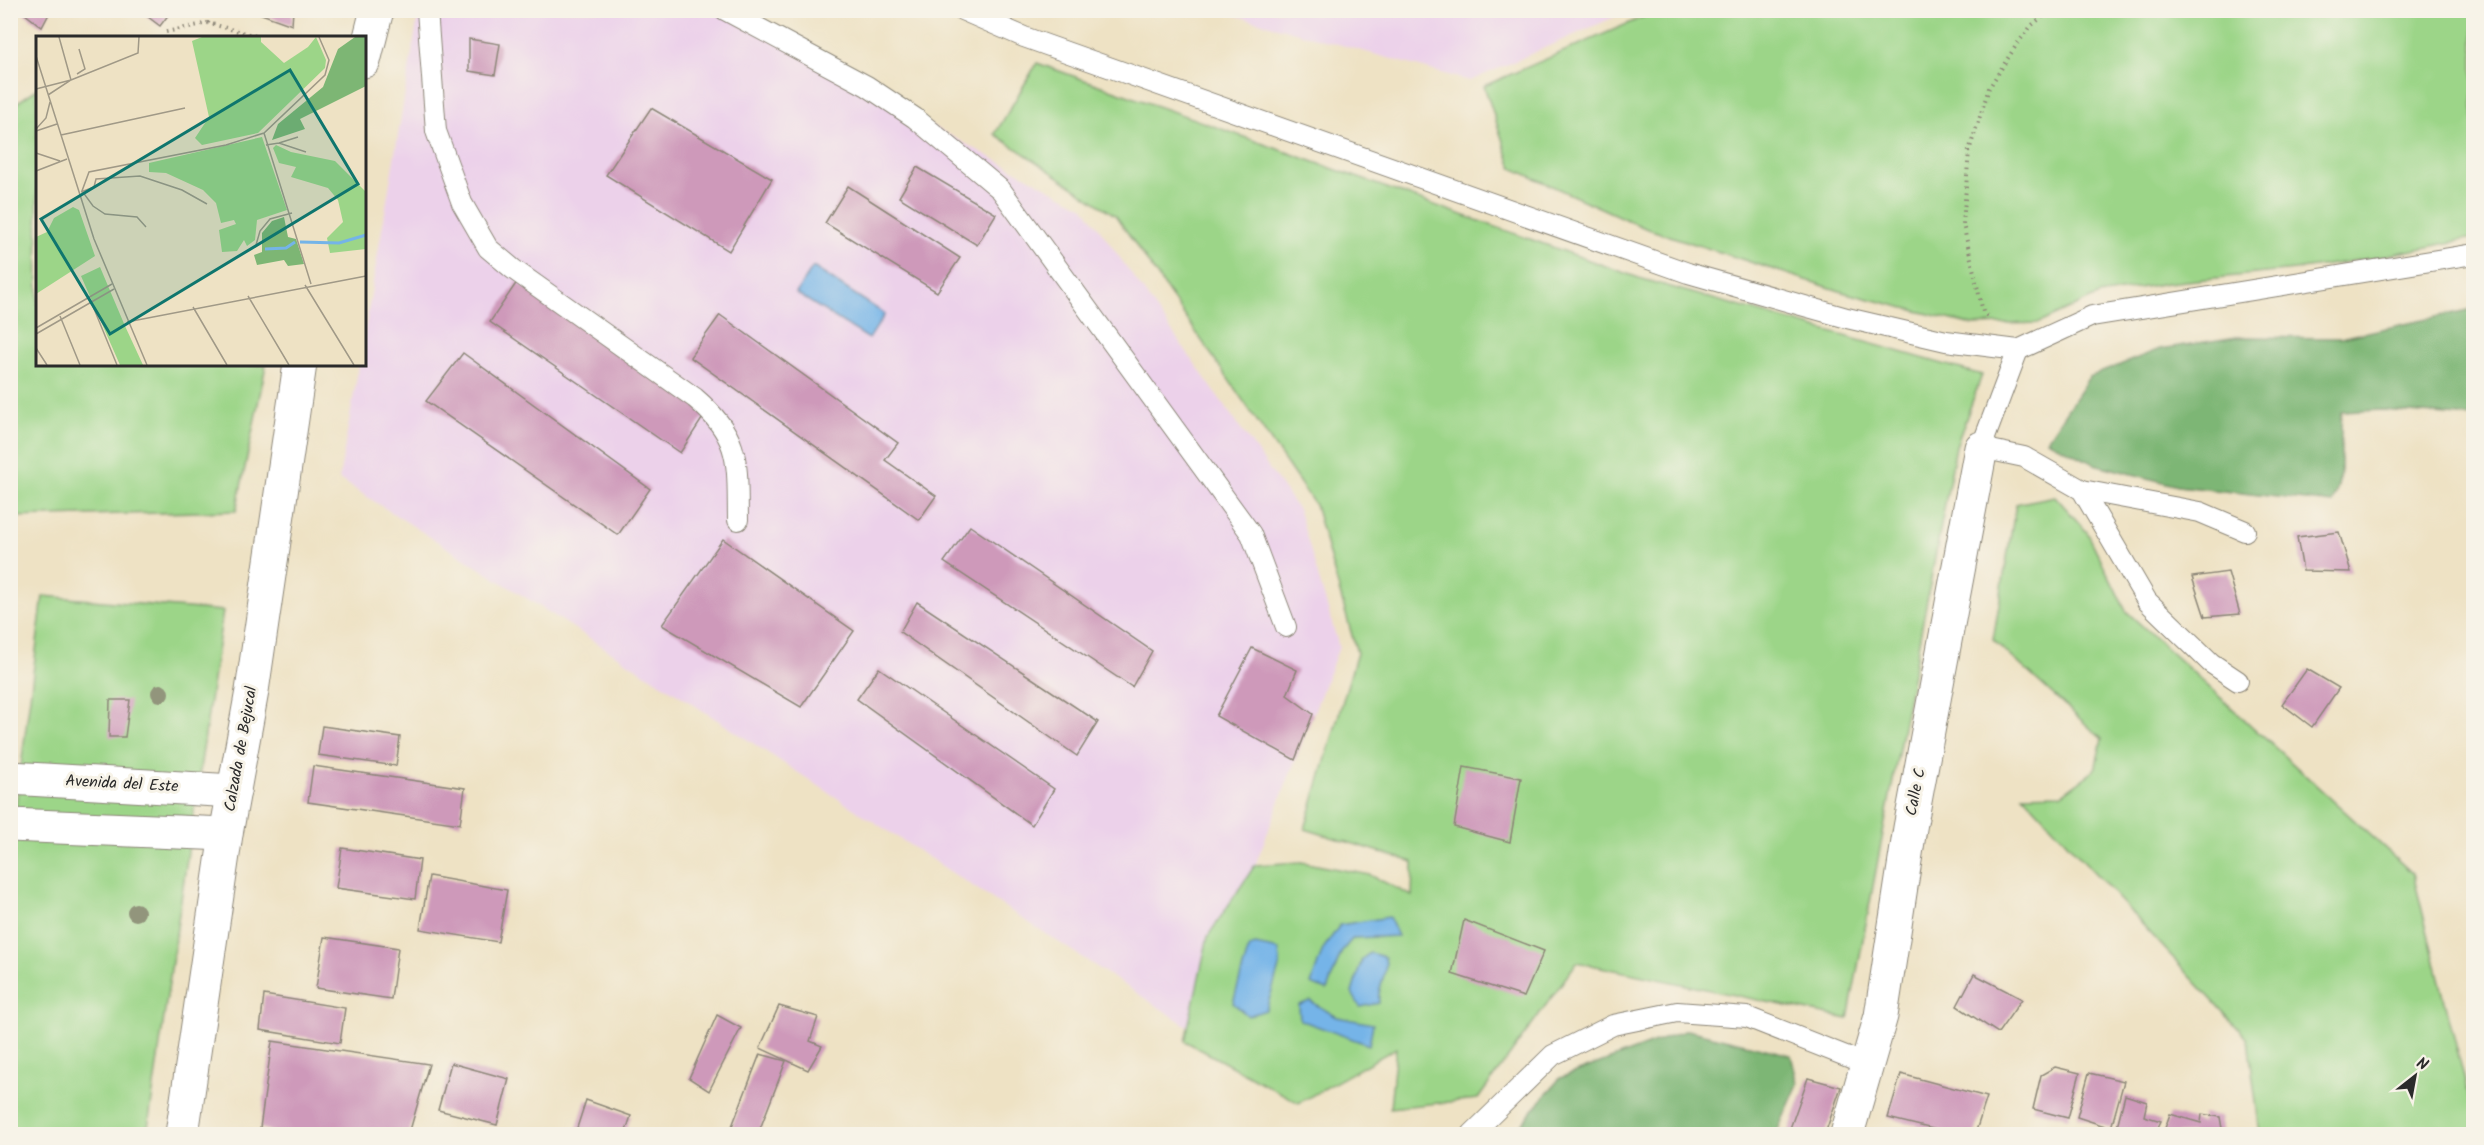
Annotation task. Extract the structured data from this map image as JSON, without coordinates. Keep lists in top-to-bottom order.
{
  "streets": {
    "street": ["Calzada de Bejucal", "Avenida del Este", "Calle C"]
  },
  "crossings": [
    ["Calzada de Bejucal", "Avenida del Este"]
  ],
  "north": "top right"
}
